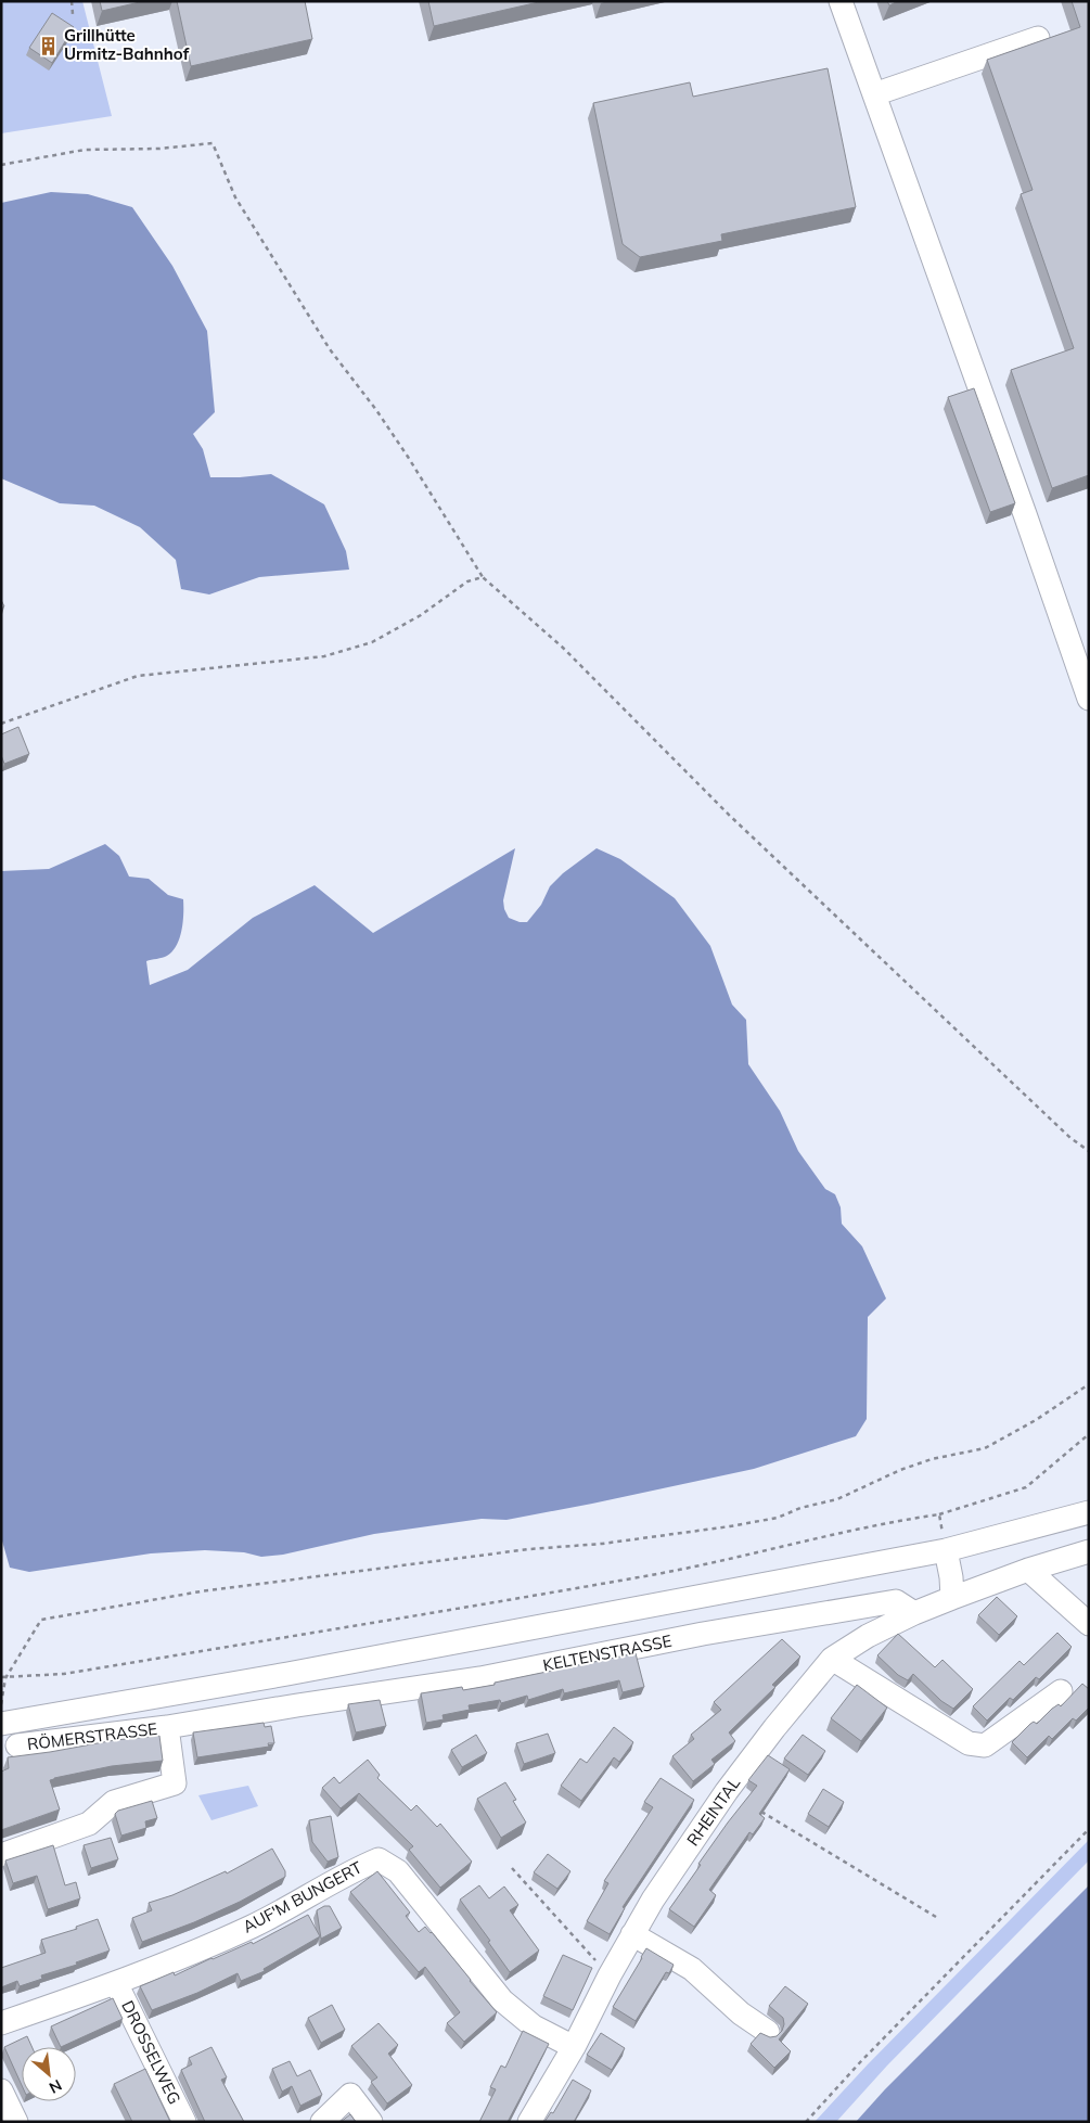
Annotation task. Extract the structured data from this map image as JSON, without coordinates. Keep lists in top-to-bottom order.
{
  "streets": {
    "street": [
      "KELTENSTRASSE",
      "RÖMERSTRASSE",
      "RHEINTAL",
      "AUF'M BUNGERT",
      "DROSSELWEG"
    ]
  },
  "crossings": [
    ["KELTENSTRASSE", "RÖMERSTRASSE"],
    ["KELTENSTRASSE", "RHEINTAL"],
    ["RHEINTAL", "AUF'M BUNGERT"],
    ["AUF'M BUNGERT", "DROSSELWEG"]
  ],
  "places": {
    "building": ["Grillhütte Urmitz-Bahnhof"]
  },
  "north": "bottom right"
}
